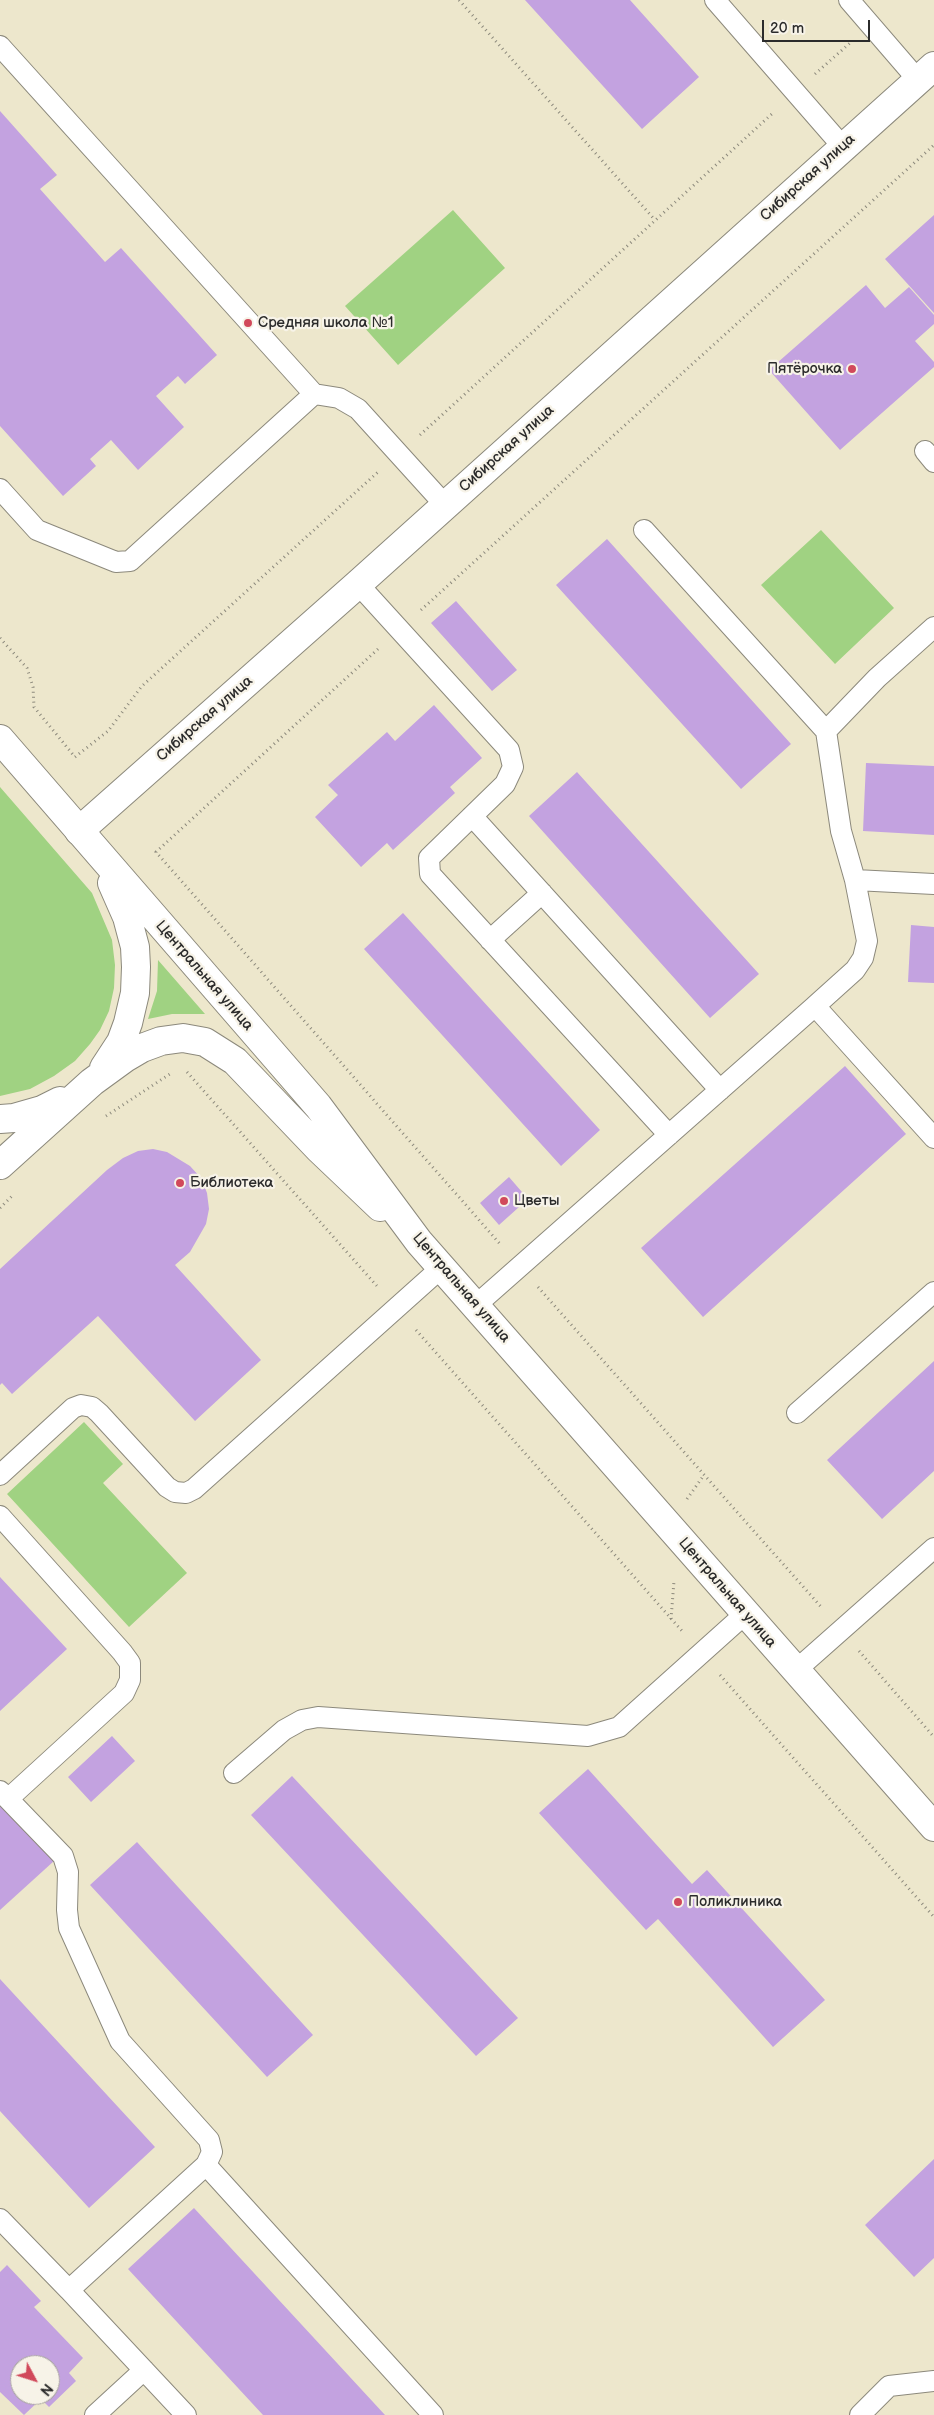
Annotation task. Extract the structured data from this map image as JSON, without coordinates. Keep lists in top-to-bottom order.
{
  "streets": {
    "street": ["Сибирская улица", "Центральная улица"]
  },
  "crossings": [
    ["Сибирская улица", "Центральная улица"]
  ],
  "places": [
    "Средняя школа №1",
    "Пятёрочка",
    "Библиотека",
    "Цветы",
    "Поликлиника"
  ],
  "scale_bar": "20 m",
  "north": "bottom right"
}
